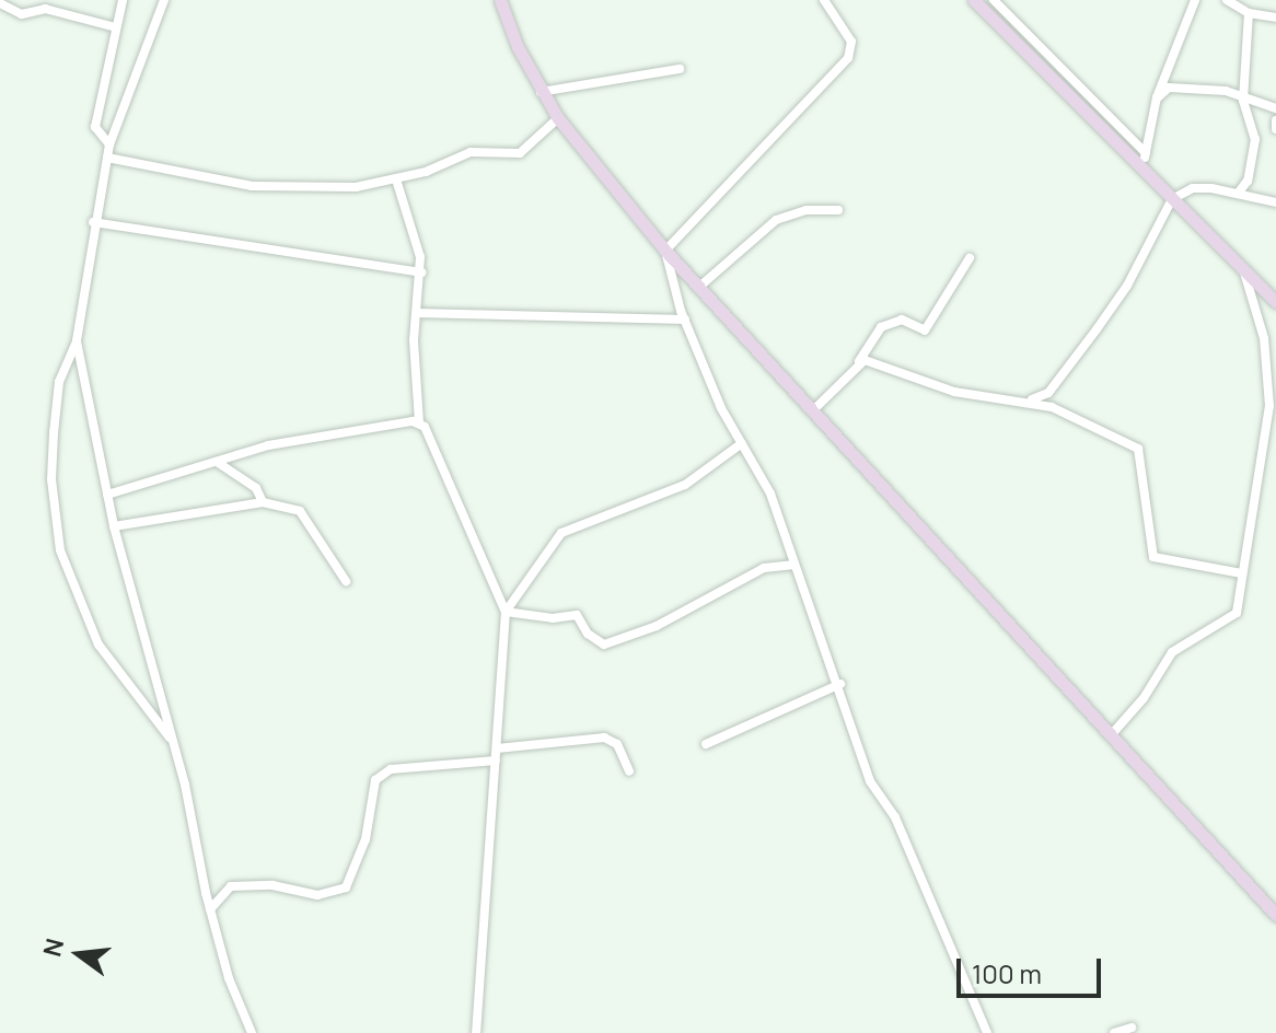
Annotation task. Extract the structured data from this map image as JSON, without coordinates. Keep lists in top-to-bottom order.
{
  "scale_bar": "100 m",
  "north": "left"
}
